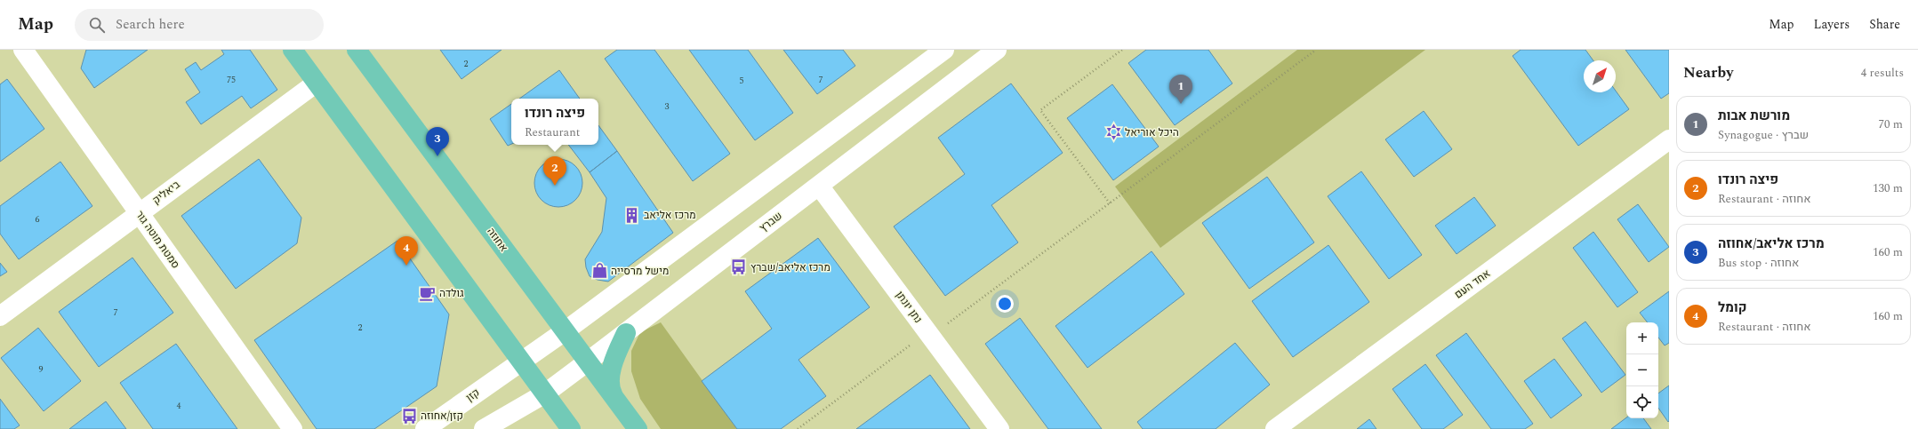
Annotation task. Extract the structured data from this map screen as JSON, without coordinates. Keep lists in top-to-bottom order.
{
  "streets": {
    "main road": ["אחוזה"],
    "street": [
      "ביאליק",
      "שברץ",
      "סמטת מוטה גור",
      "אחד העם",
      "נתן יונתן",
      "קזן"
    ]
  },
  "crossings": [
    ["ביאליק", "סמטת מוטה גור"],
    ["שברץ", "אחוזה"],
    ["שברץ", "נתן יונתן"]
  ],
  "places": {
    "synagogue": ["היכל אוריאל"],
    "building": ["מרכז אליאב"],
    "bus stop": ["מרכז אליאב/שברץ", "קזן/אחוזה"],
    "shop": ["מישל מרסייה"],
    "cafe": ["גולדה"]
  },
  "house_numbers": [
    "2",
    "75",
    "7",
    "5",
    "3",
    "6",
    "7",
    "2",
    "9",
    "4"
  ],
  "north": "top right",
  "page": {
    "header": "Map",
    "search": "Search here",
    "nav": ["Map", "Layers", "Share"],
    "heading": ["Nearby", "4 results"],
    "pins": [
      "1",
      "3",
      "2",
      "4"
    ],
    "list": [
      {
        "mark": "1",
        "name": "מורשת אבות",
        "note": "Synagogue · שברץ",
        "value": "70 m"
      },
      {
        "mark": "2",
        "name": "פיצה רונדו",
        "note": "Restaurant · אחוזה",
        "value": "130 m"
      },
      {
        "mark": "3",
        "name": "מרכז אליאב/אחוזה",
        "note": "Bus stop · אחוזה",
        "value": "160 m"
      },
      {
        "mark": "4",
        "name": "קומל",
        "note": "Restaurant · אחוזה",
        "value": "160 m"
      }
    ],
    "popup": ["פיצה רונדו", "Restaurant"],
    "map_buttons": ["+", "−"]
  }
}
